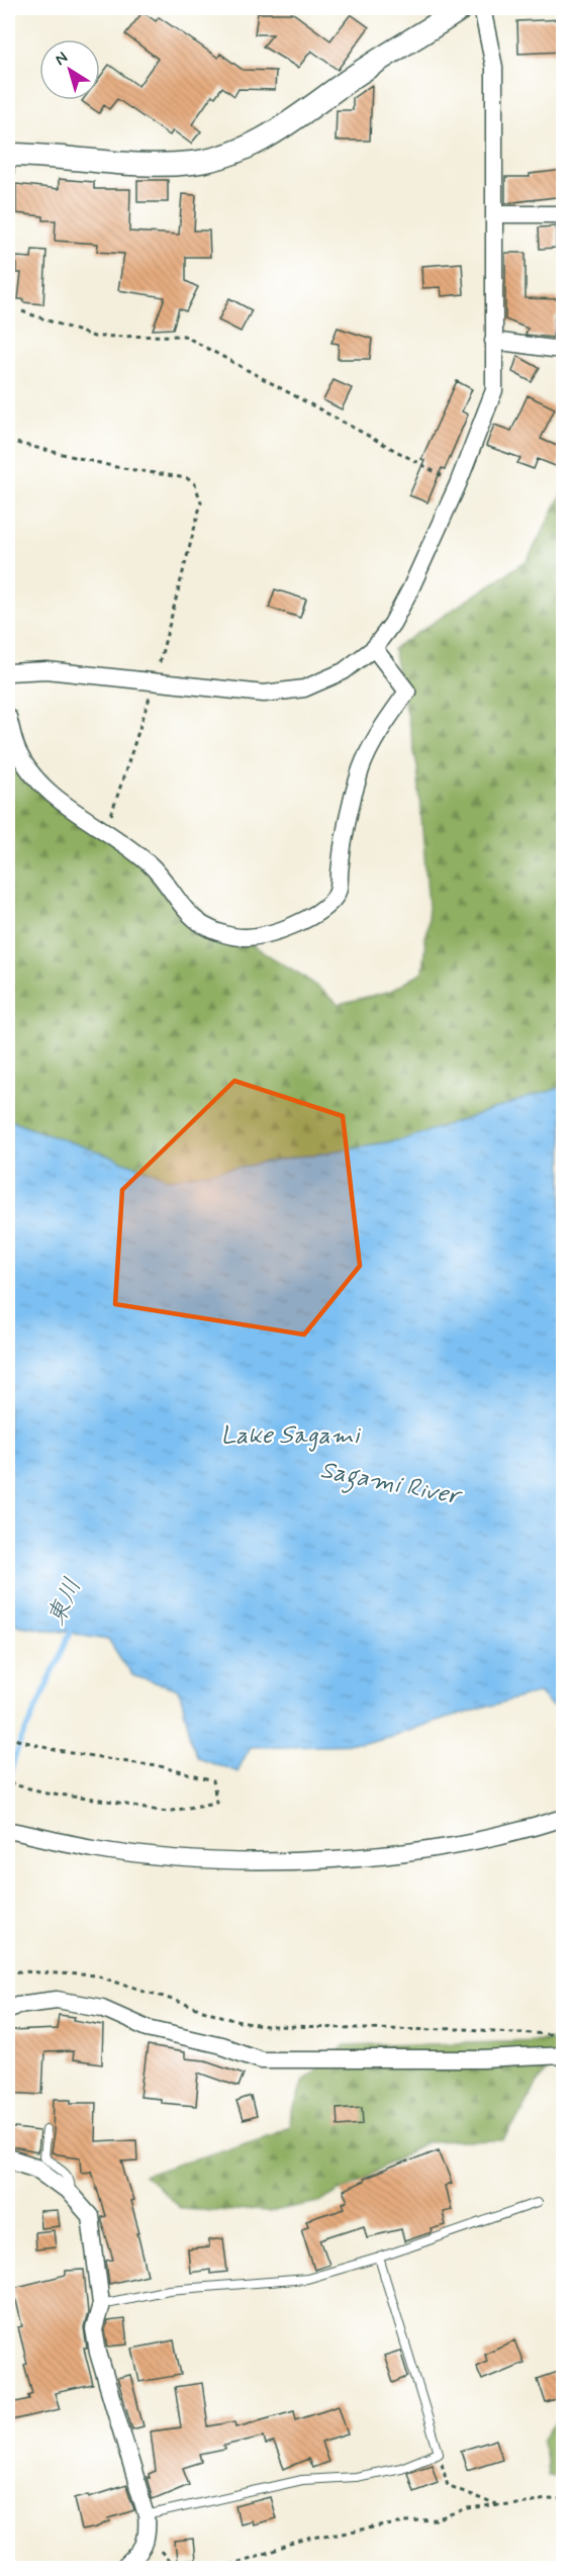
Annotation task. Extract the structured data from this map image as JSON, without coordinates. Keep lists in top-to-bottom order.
{
  "water": ["Lake Sagami", "Sagami River", "東川"],
  "north": "top left"
}
